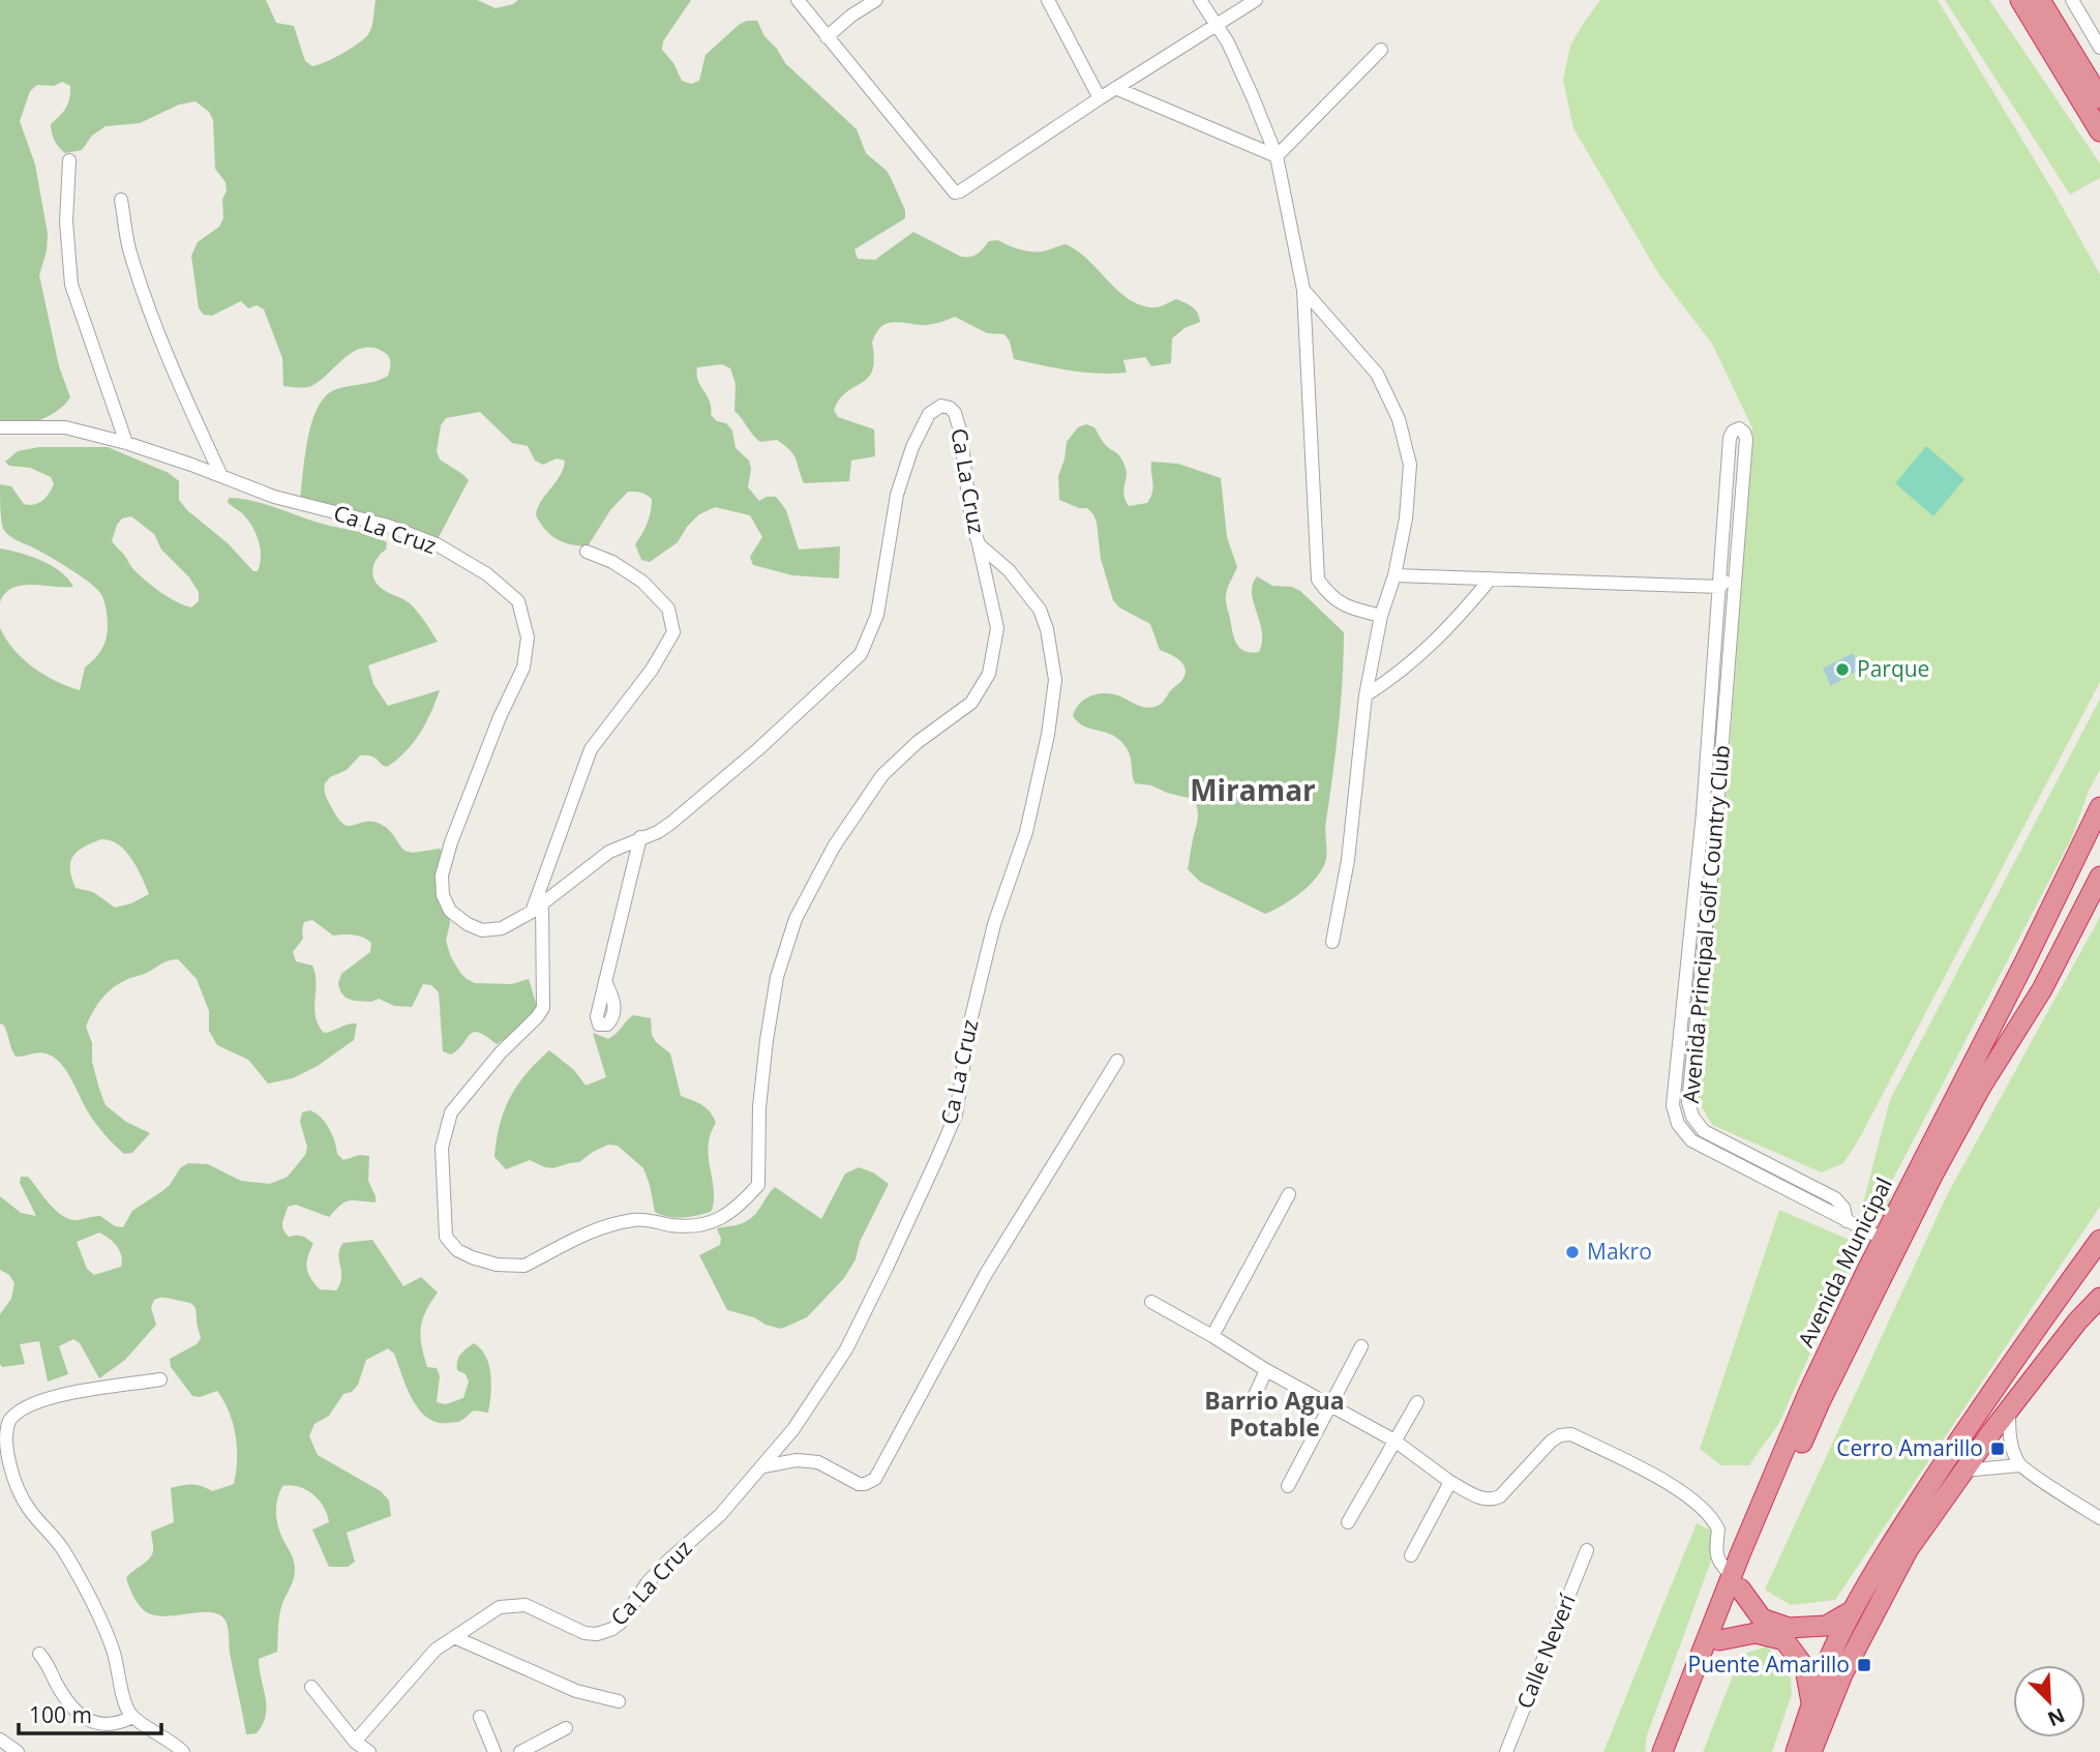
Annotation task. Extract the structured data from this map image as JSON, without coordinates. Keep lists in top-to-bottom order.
{
  "streets": {
    "highway": ["Avenida Municipal"],
    "street": ["Ca La Cruz", "Avenida Principal Golf Country Club", "Calle Neverí"]
  },
  "districts": ["Miramar", "Barrio Agua Potable"],
  "places": {
    "other": ["Parque", "Makro"],
    "transit": ["Cerro Amarillo", "Puente Amarillo"]
  },
  "scale_bar": "100 m",
  "north": "bottom right"
}
